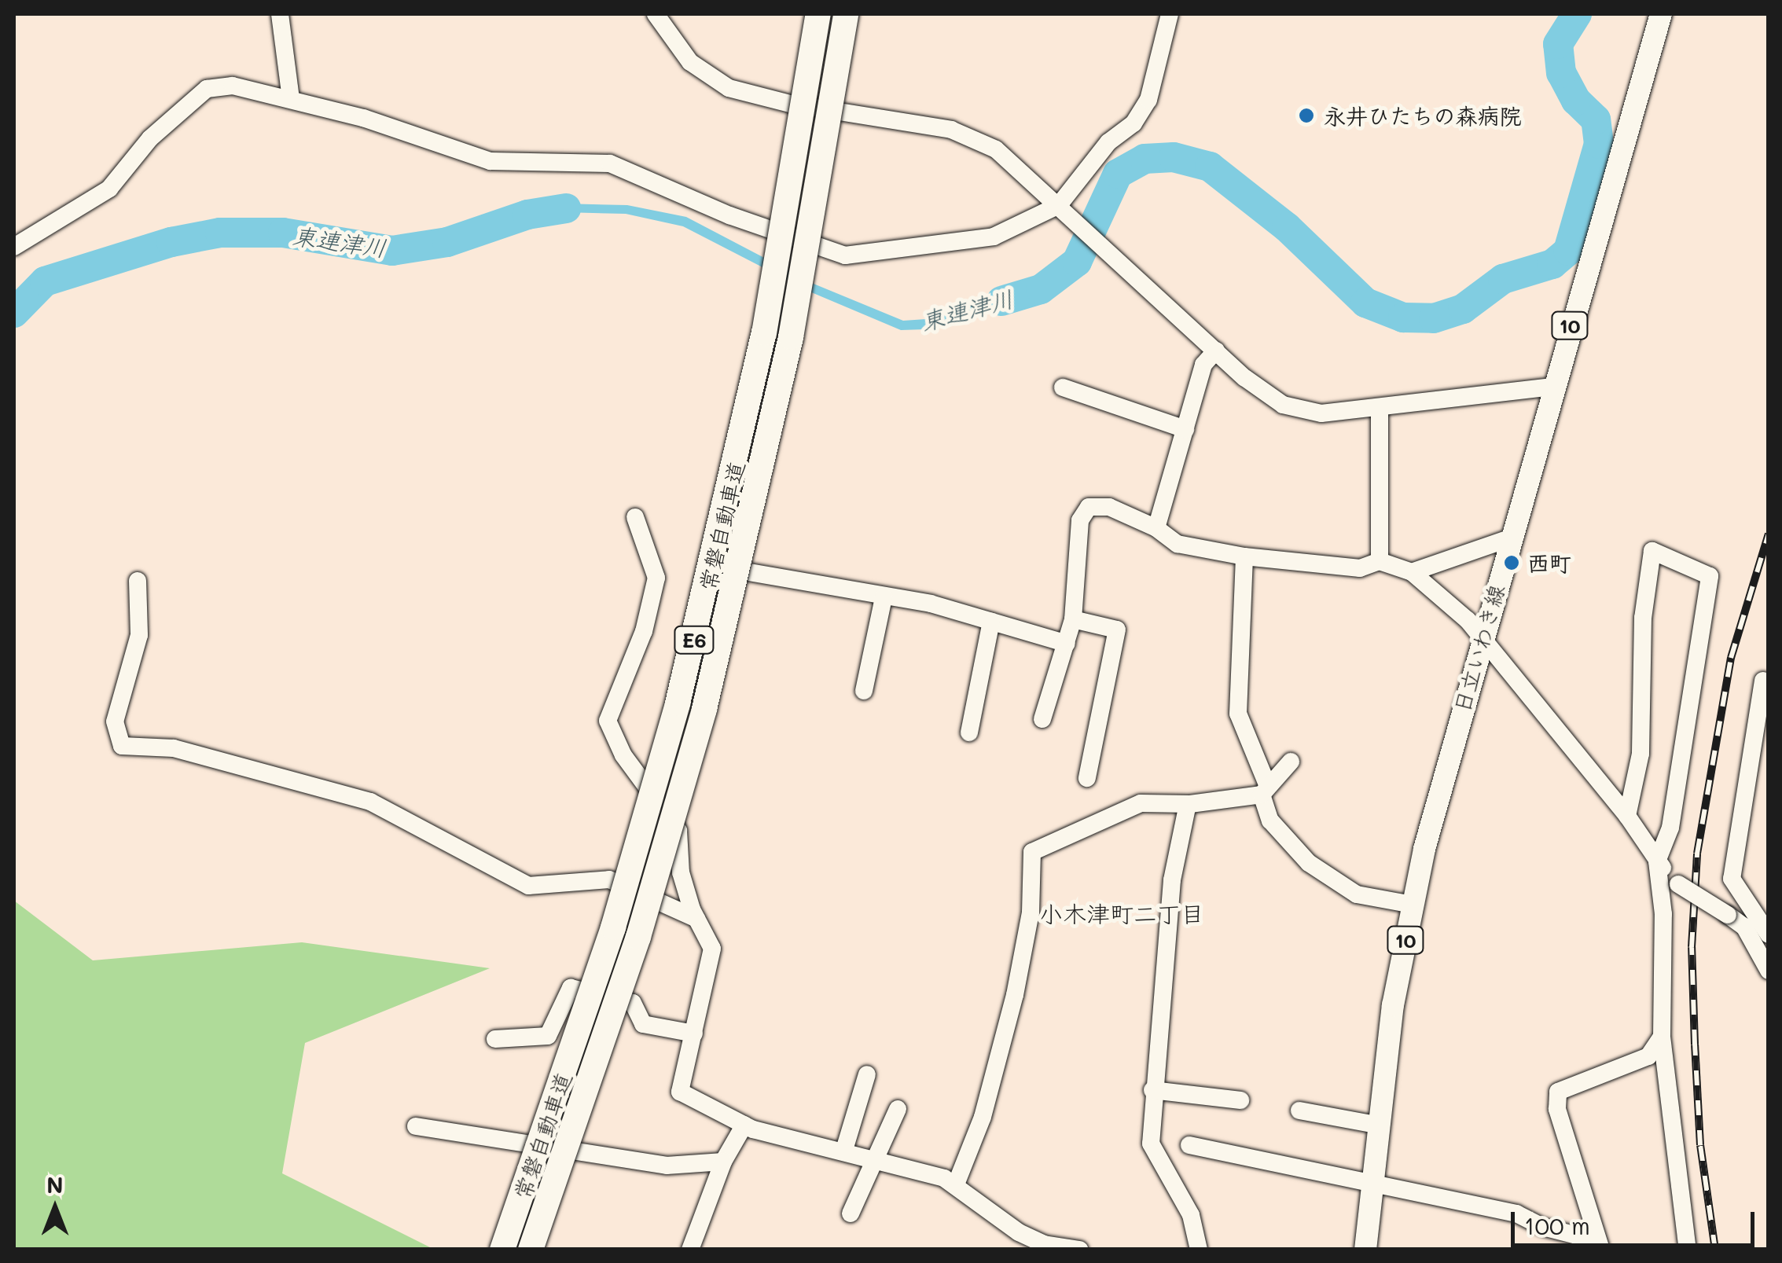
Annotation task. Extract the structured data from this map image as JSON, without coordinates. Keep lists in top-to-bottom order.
{
  "streets": {
    "highway": ["常磐自動車道", "E6"],
    "main road": ["10", "日立いわき線"]
  },
  "districts": ["小木津町二丁目"],
  "water": ["東連津川"],
  "places": ["永井ひたちの森病院", "西町"],
  "scale_bar": "100 m",
  "north": "top"
}
